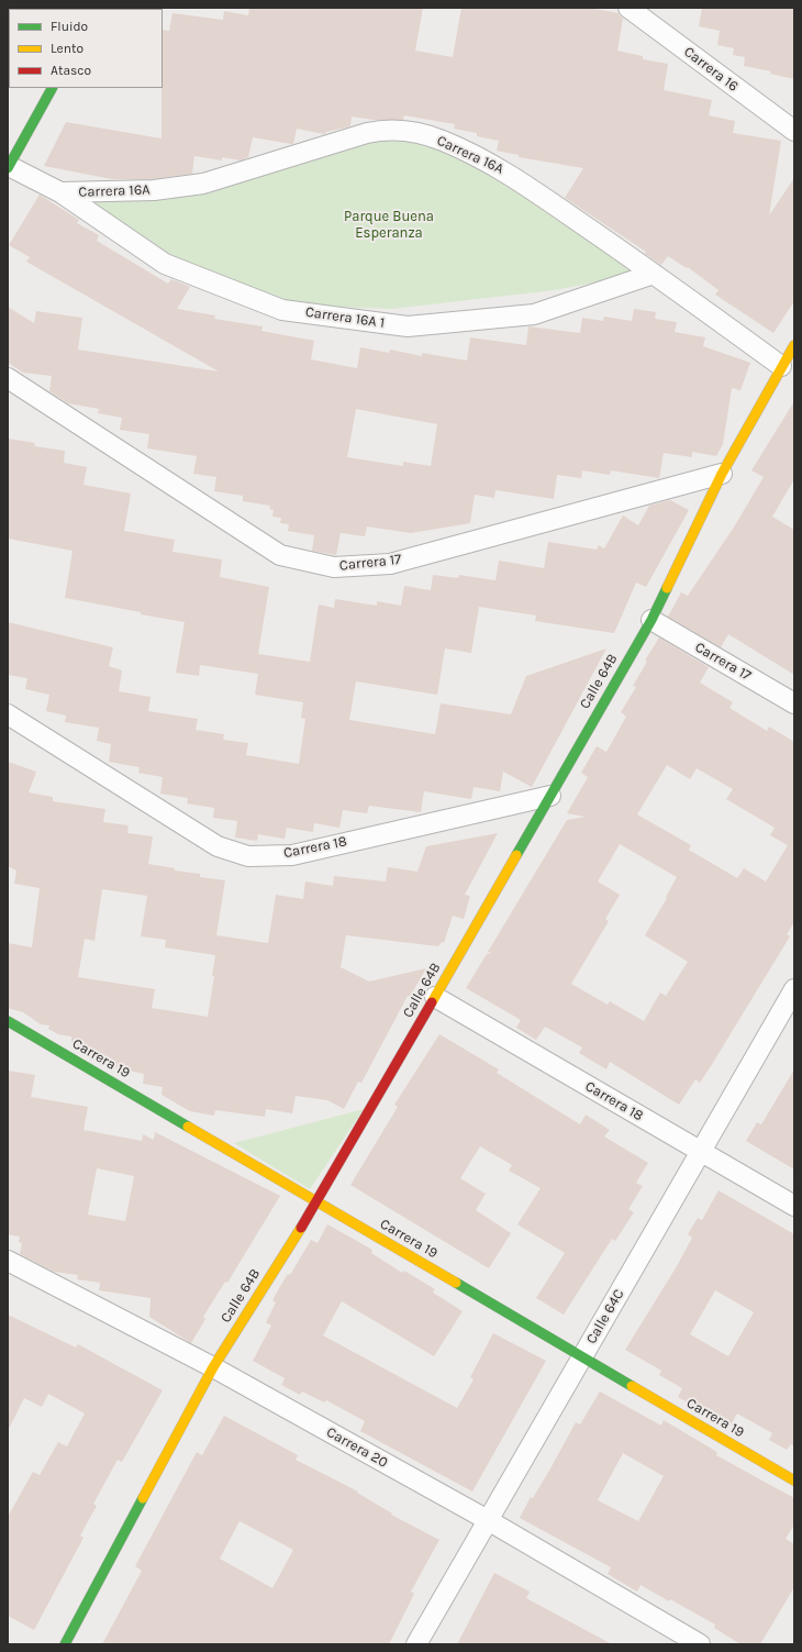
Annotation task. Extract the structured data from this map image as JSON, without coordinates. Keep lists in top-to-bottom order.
{
  "streets": {
    "street": [
      "Carrera 16",
      "Carrera 16A",
      "Carrera 16A 1",
      "Carrera 17",
      "Calle 64B",
      "Carrera 18",
      "Carrera 19",
      "Calle 64C",
      "Carrera 20"
    ]
  },
  "crossings": [
    ["Carrera 16A", "Carrera 16A 1"],
    ["Carrera 16A", "Calle 64B"],
    ["Carrera 17", "Calle 64B"],
    ["Calle 64B", "Carrera 18"],
    ["Calle 64B", "Carrera 19"],
    ["Calle 64B", "Carrera 20"],
    ["Carrera 18", "Calle 64C"],
    ["Carrera 19", "Calle 64C"],
    ["Calle 64C", "Carrera 20"]
  ],
  "parks": ["Parque Buena Esperanza"],
  "legend": ["Fluido", "Lento", "Atasco"]
}
